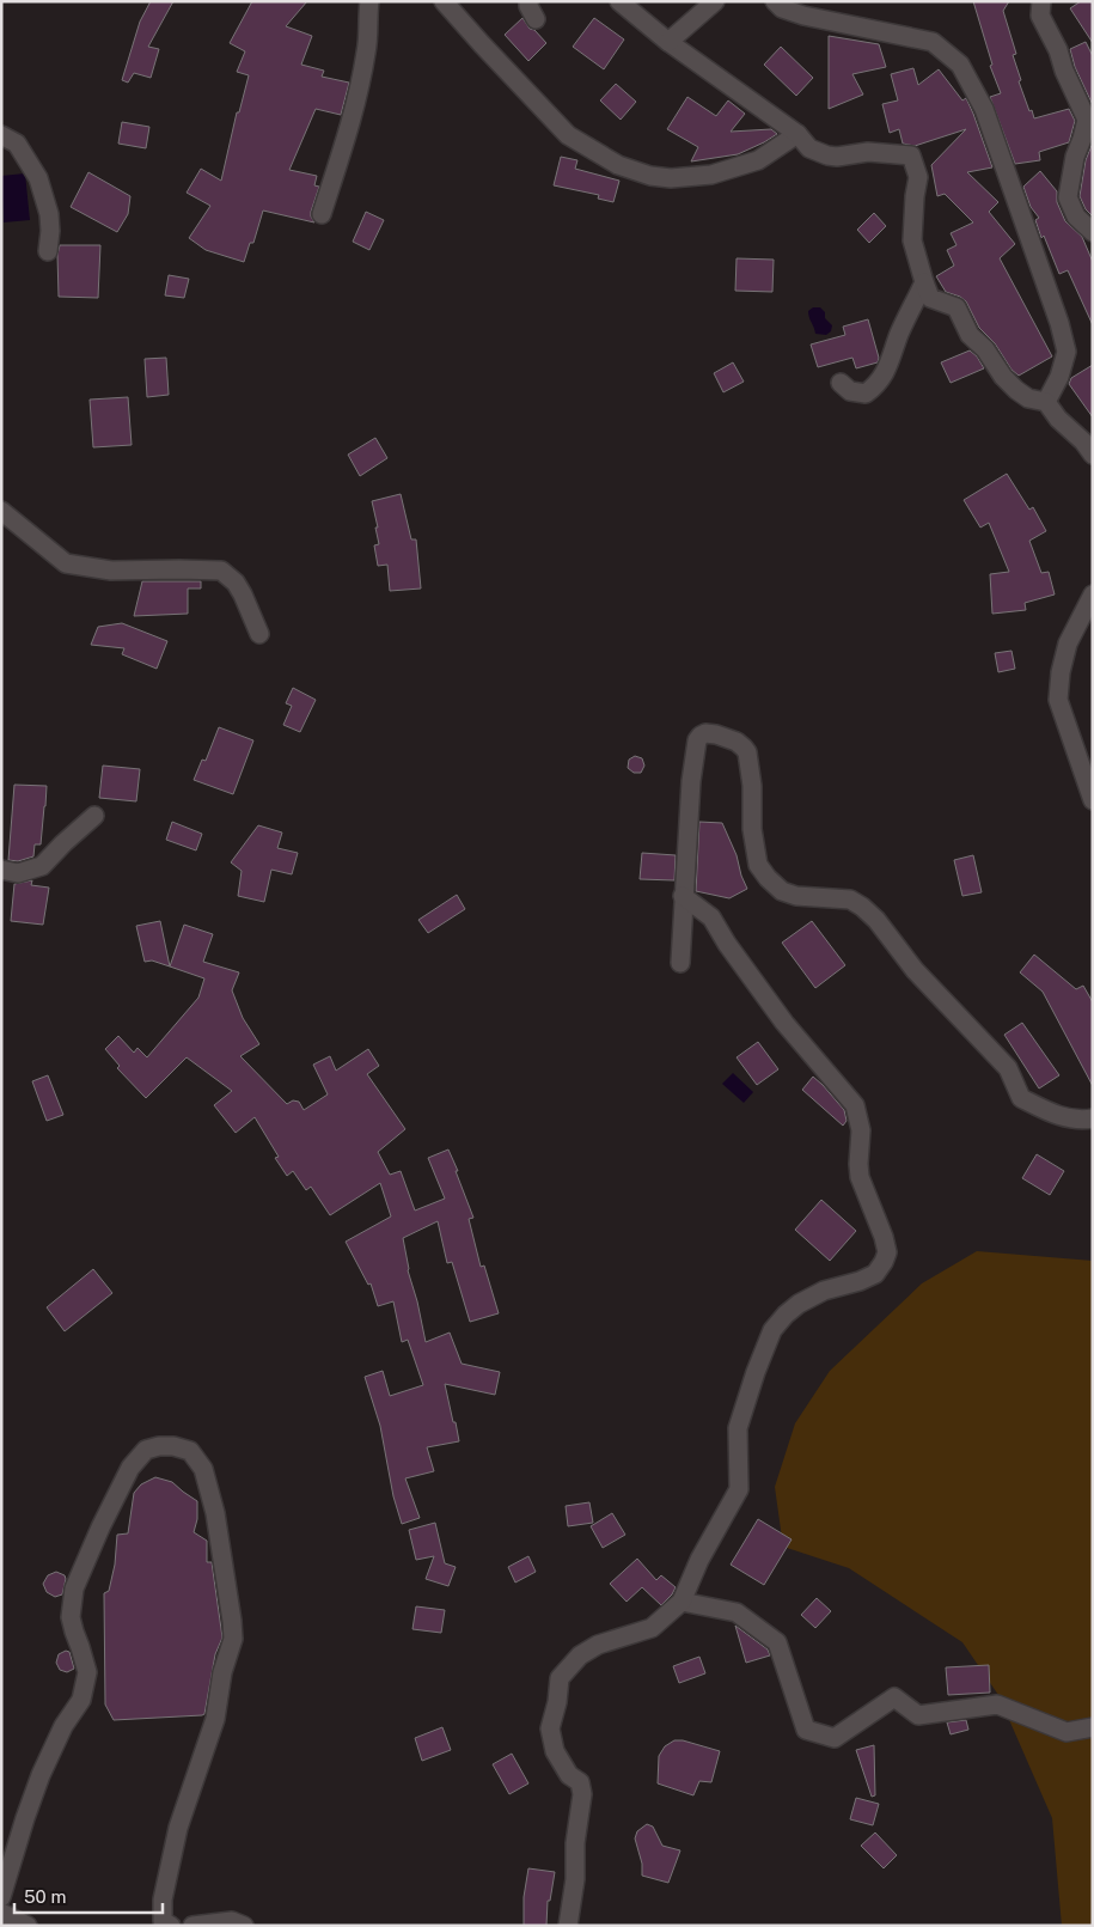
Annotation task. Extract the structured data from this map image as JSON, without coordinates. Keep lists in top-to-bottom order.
{
  "scale_bar": "50 m"
}
